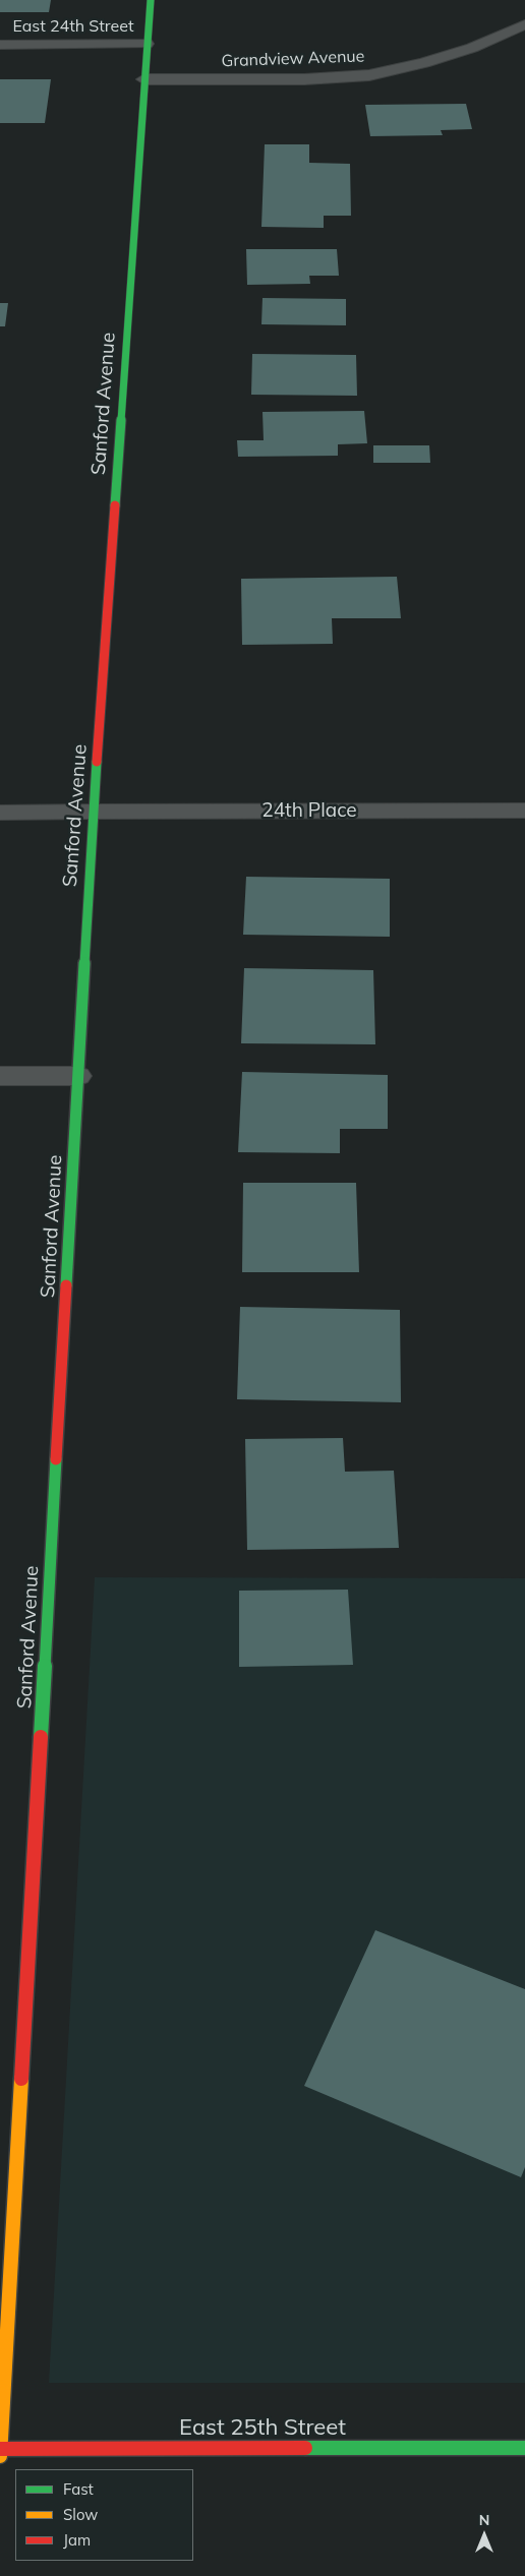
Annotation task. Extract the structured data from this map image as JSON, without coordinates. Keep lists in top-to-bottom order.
{
  "streets": {
    "main road": ["Sanford Avenue", "East 25th Street"],
    "street": ["East 24th Street", "Grandview Avenue", "24th Place"]
  },
  "crossings": [
    ["East 24th Street", "Sanford Avenue"],
    ["Grandview Avenue", "Sanford Avenue"],
    ["Sanford Avenue", "24th Place"],
    ["Sanford Avenue", "East 25th Street"]
  ],
  "legend": ["Fast", "Slow", "Jam"],
  "north": "top"
}
